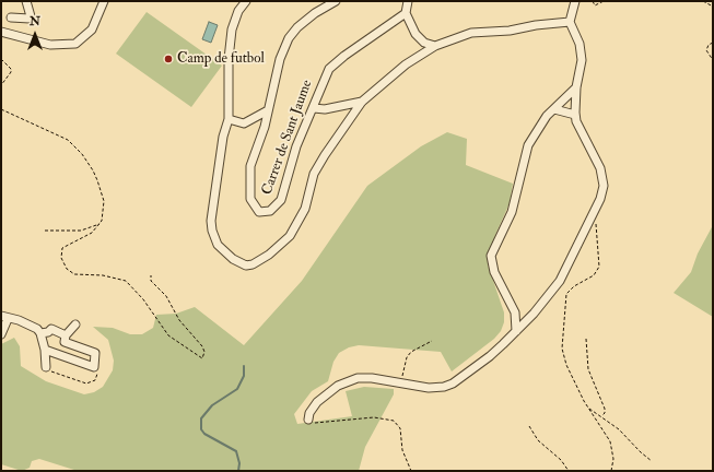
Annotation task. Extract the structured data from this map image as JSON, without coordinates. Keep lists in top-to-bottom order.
{
  "streets": {
    "street": ["Carrer de Sant Jaume"]
  },
  "places": ["Camp de futbol"],
  "north": "top"
}
